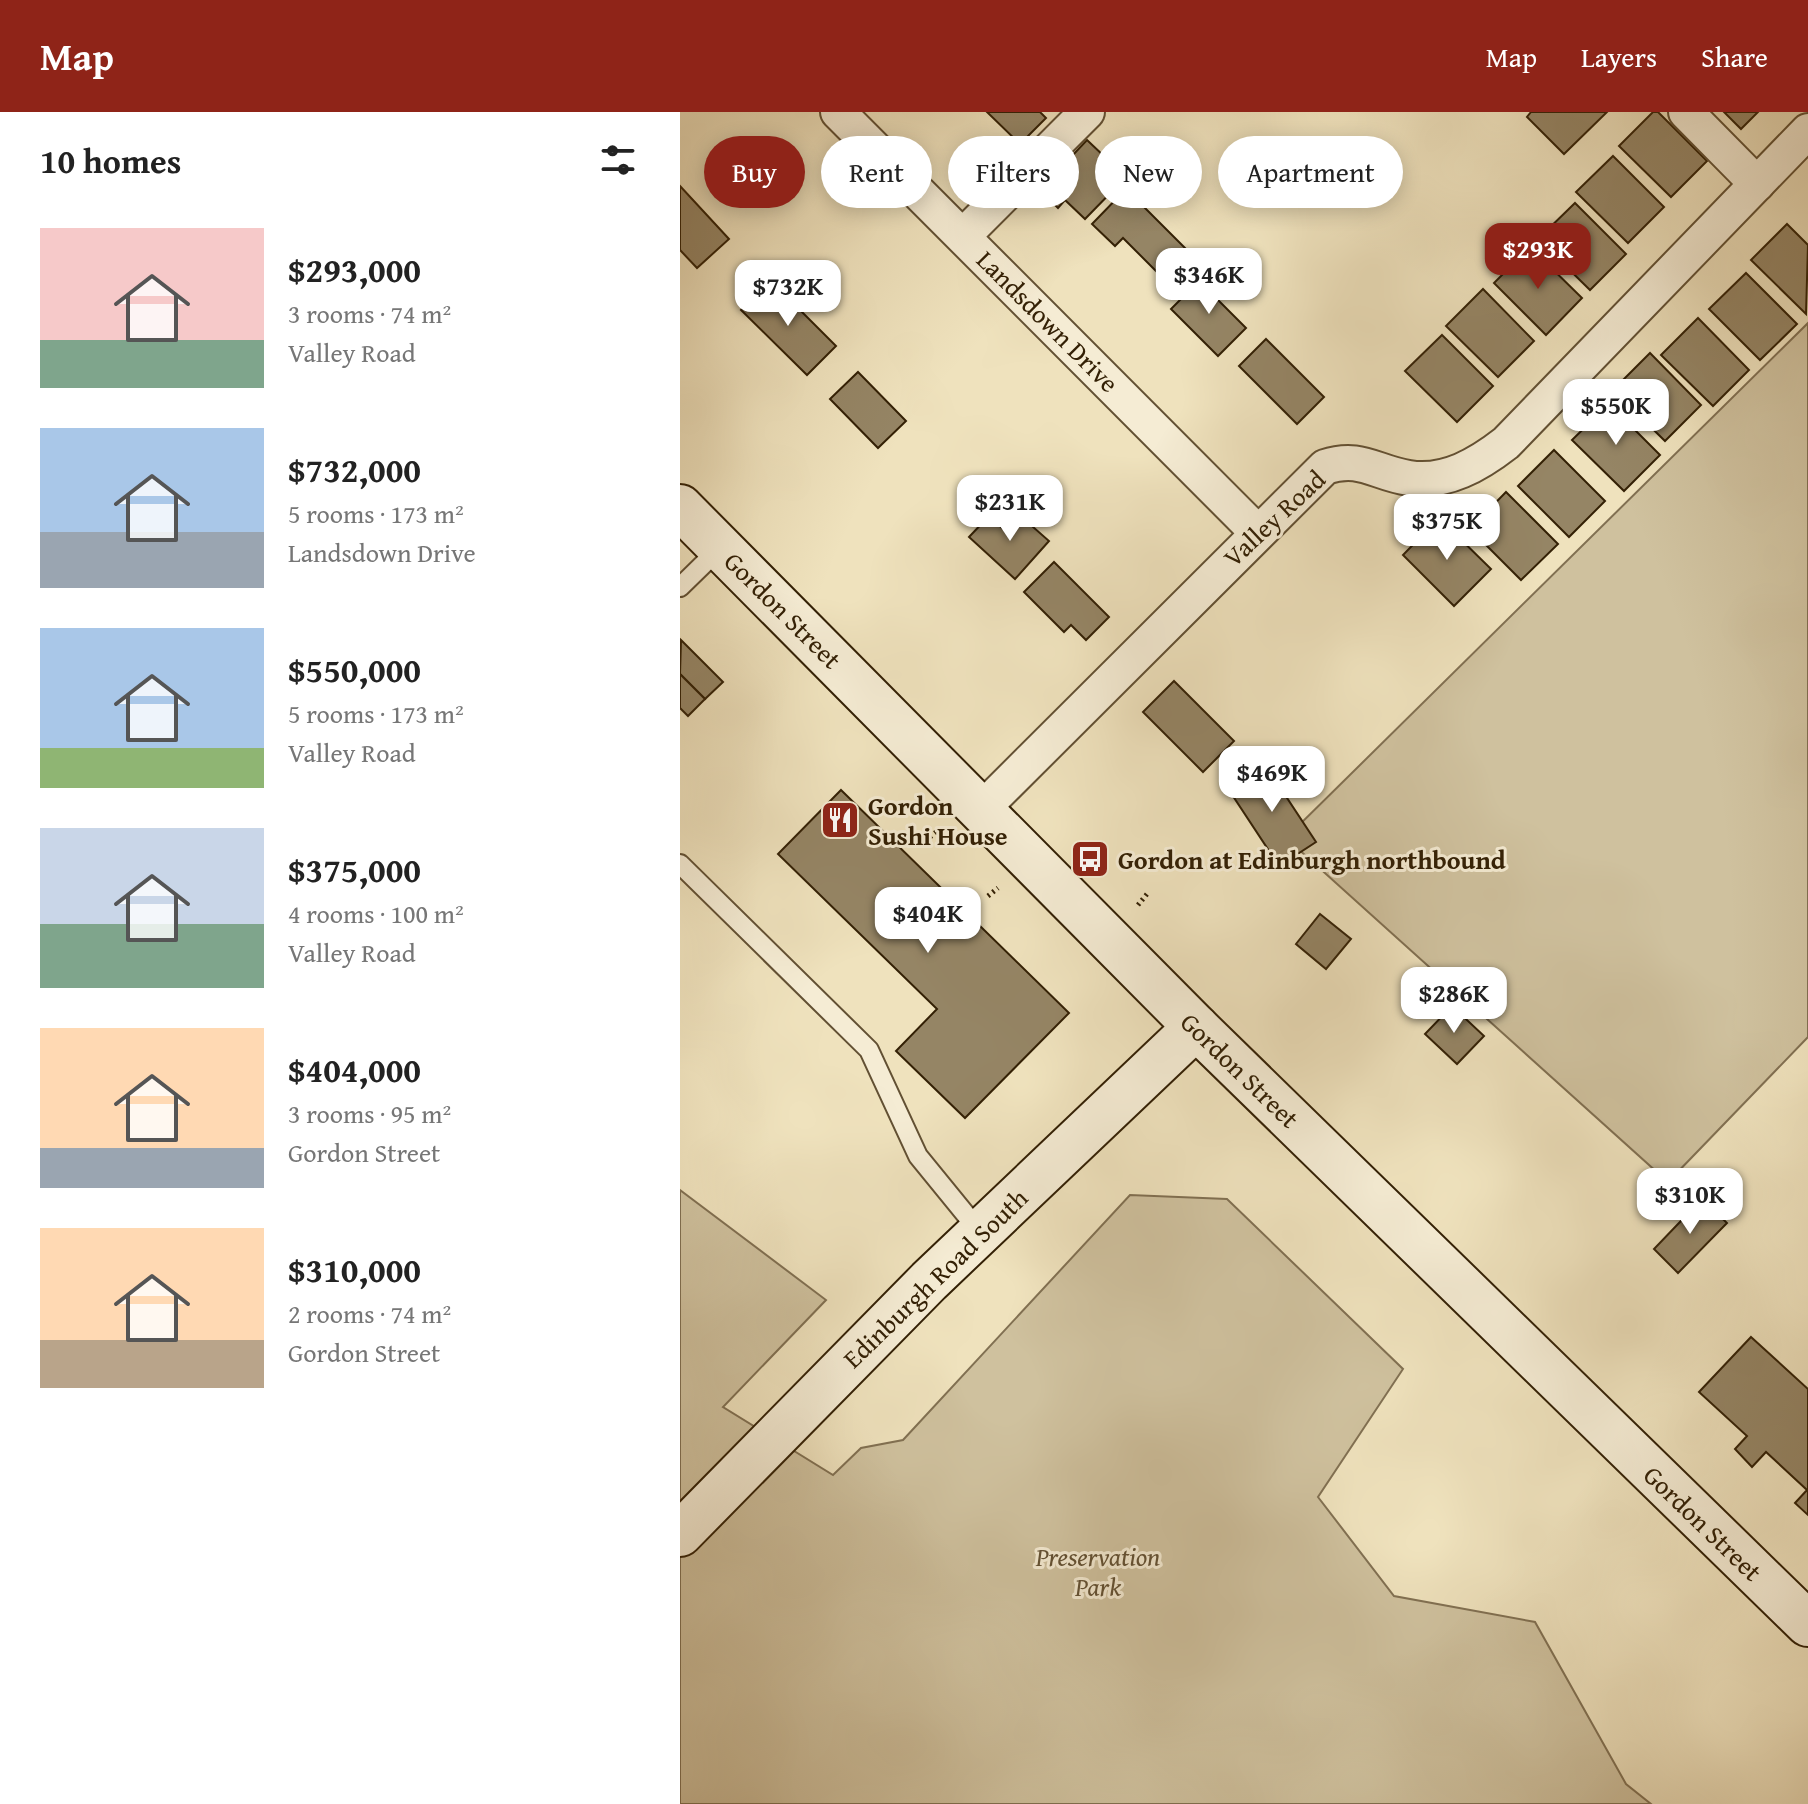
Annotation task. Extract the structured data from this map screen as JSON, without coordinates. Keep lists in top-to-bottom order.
{
  "streets": {
    "main road": ["Gordon Street", "Edinburgh Road South"],
    "street": ["Landsdown Drive", "Valley Road"]
  },
  "crossings": [
    ["Landsdown Drive", "Valley Road"],
    ["Valley Road", "Gordon Street"],
    ["Gordon Street", "Edinburgh Road South"]
  ],
  "parks": ["Preservation Park"],
  "places": {
    "restaurant": ["Gordon Sushi House"],
    "bus stop": ["Gordon at Edinburgh northbound"]
  },
  "page": {
    "header": "Map",
    "nav": ["Map", "Layers", "Share"],
    "heading": "10 homes",
    "chip": [
      "Buy",
      "Rent",
      "Filters",
      "New",
      "Apartment"
    ],
    "list": [
      {
        "name": "$293,000",
        "note": "3 rooms · 74 m² · Valley Road"
      },
      {
        "name": "$732,000",
        "note": "5 rooms · 173 m² · Landsdown Drive"
      },
      {
        "name": "$550,000",
        "note": "5 rooms · 173 m² · Valley Road"
      },
      {
        "name": "$375,000",
        "note": "4 rooms · 100 m² · Valley Road"
      },
      {
        "name": "$404,000",
        "note": "3 rooms · 95 m² · Gordon Street"
      },
      {
        "name": "$310,000",
        "note": "2 rooms · 74 m² · Gordon Street"
      }
    ],
    "price": [
      "$293K",
      "$346K",
      "$732K",
      "$550K",
      "$231K",
      "$375K",
      "$469K",
      "$404K",
      "$286K",
      "$310K"
    ]
  }
}
